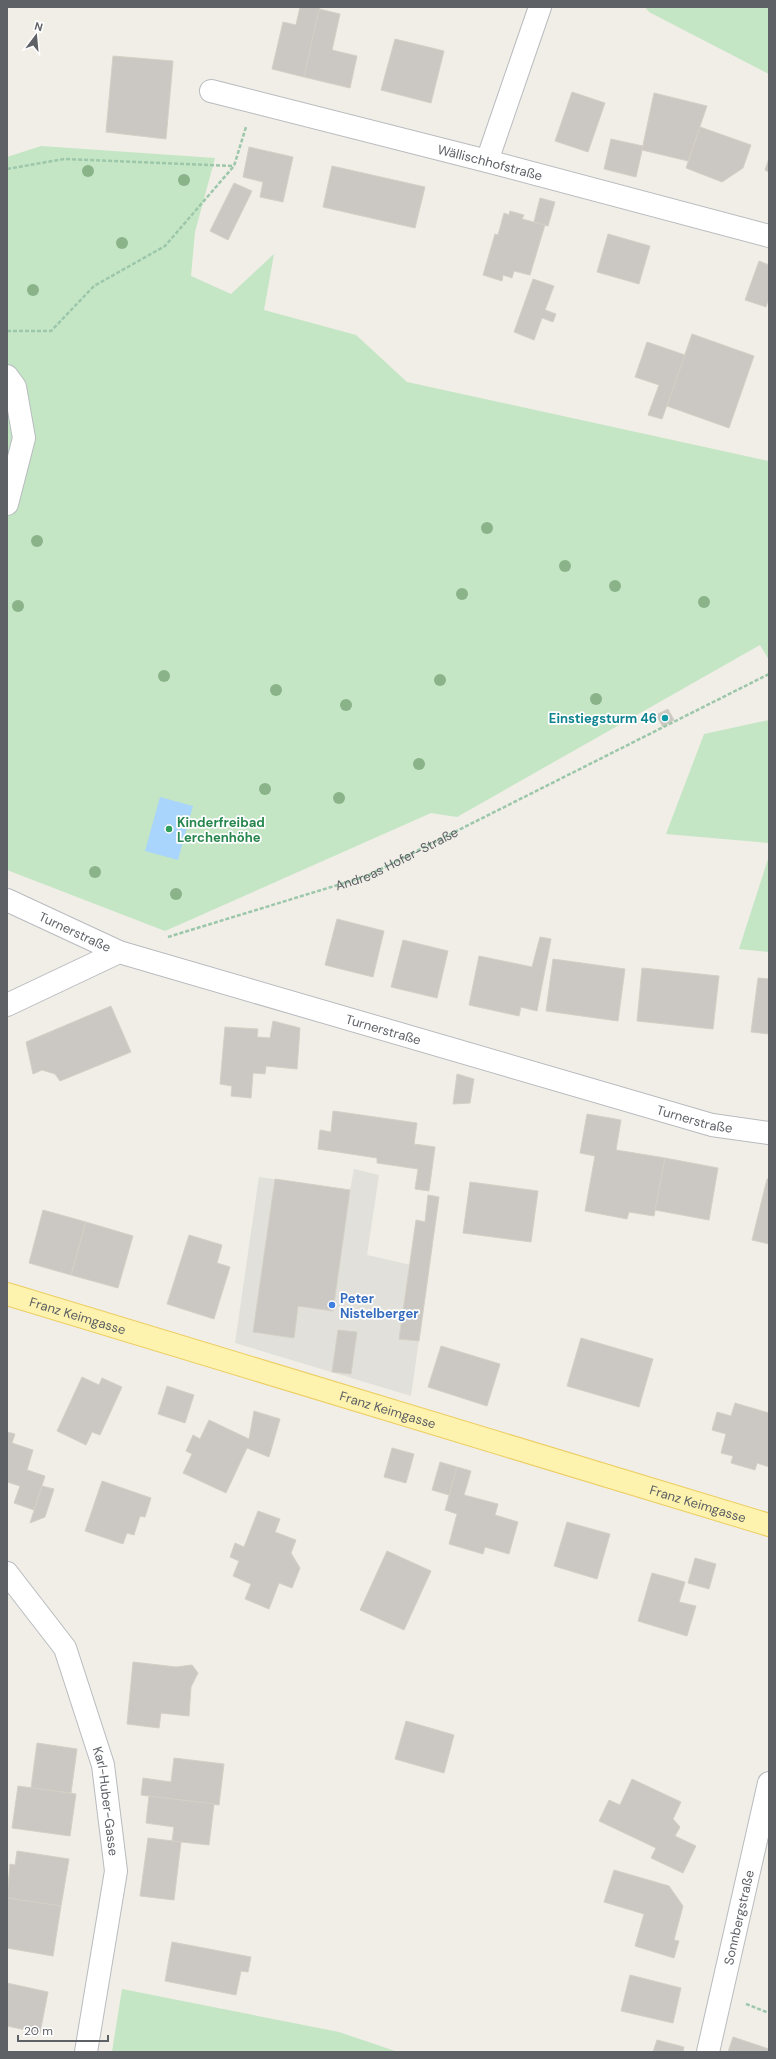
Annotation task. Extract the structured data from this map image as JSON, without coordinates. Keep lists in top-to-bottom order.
{
  "streets": {
    "main road": ["Franz Keimgasse"],
    "street": [
      "Wällischhofstraße",
      "Turnerstraße",
      "Karl-Huber-Gasse",
      "Sonnbergstraße"
    ],
    "path": ["Andreas Hofer-Straße"]
  },
  "places": ["Einstiegsturm 46", "Kinderfreibad Lerchenhöhe", "Peter Nistelberger"],
  "scale_bar": "20 m",
  "north": "top"
}
